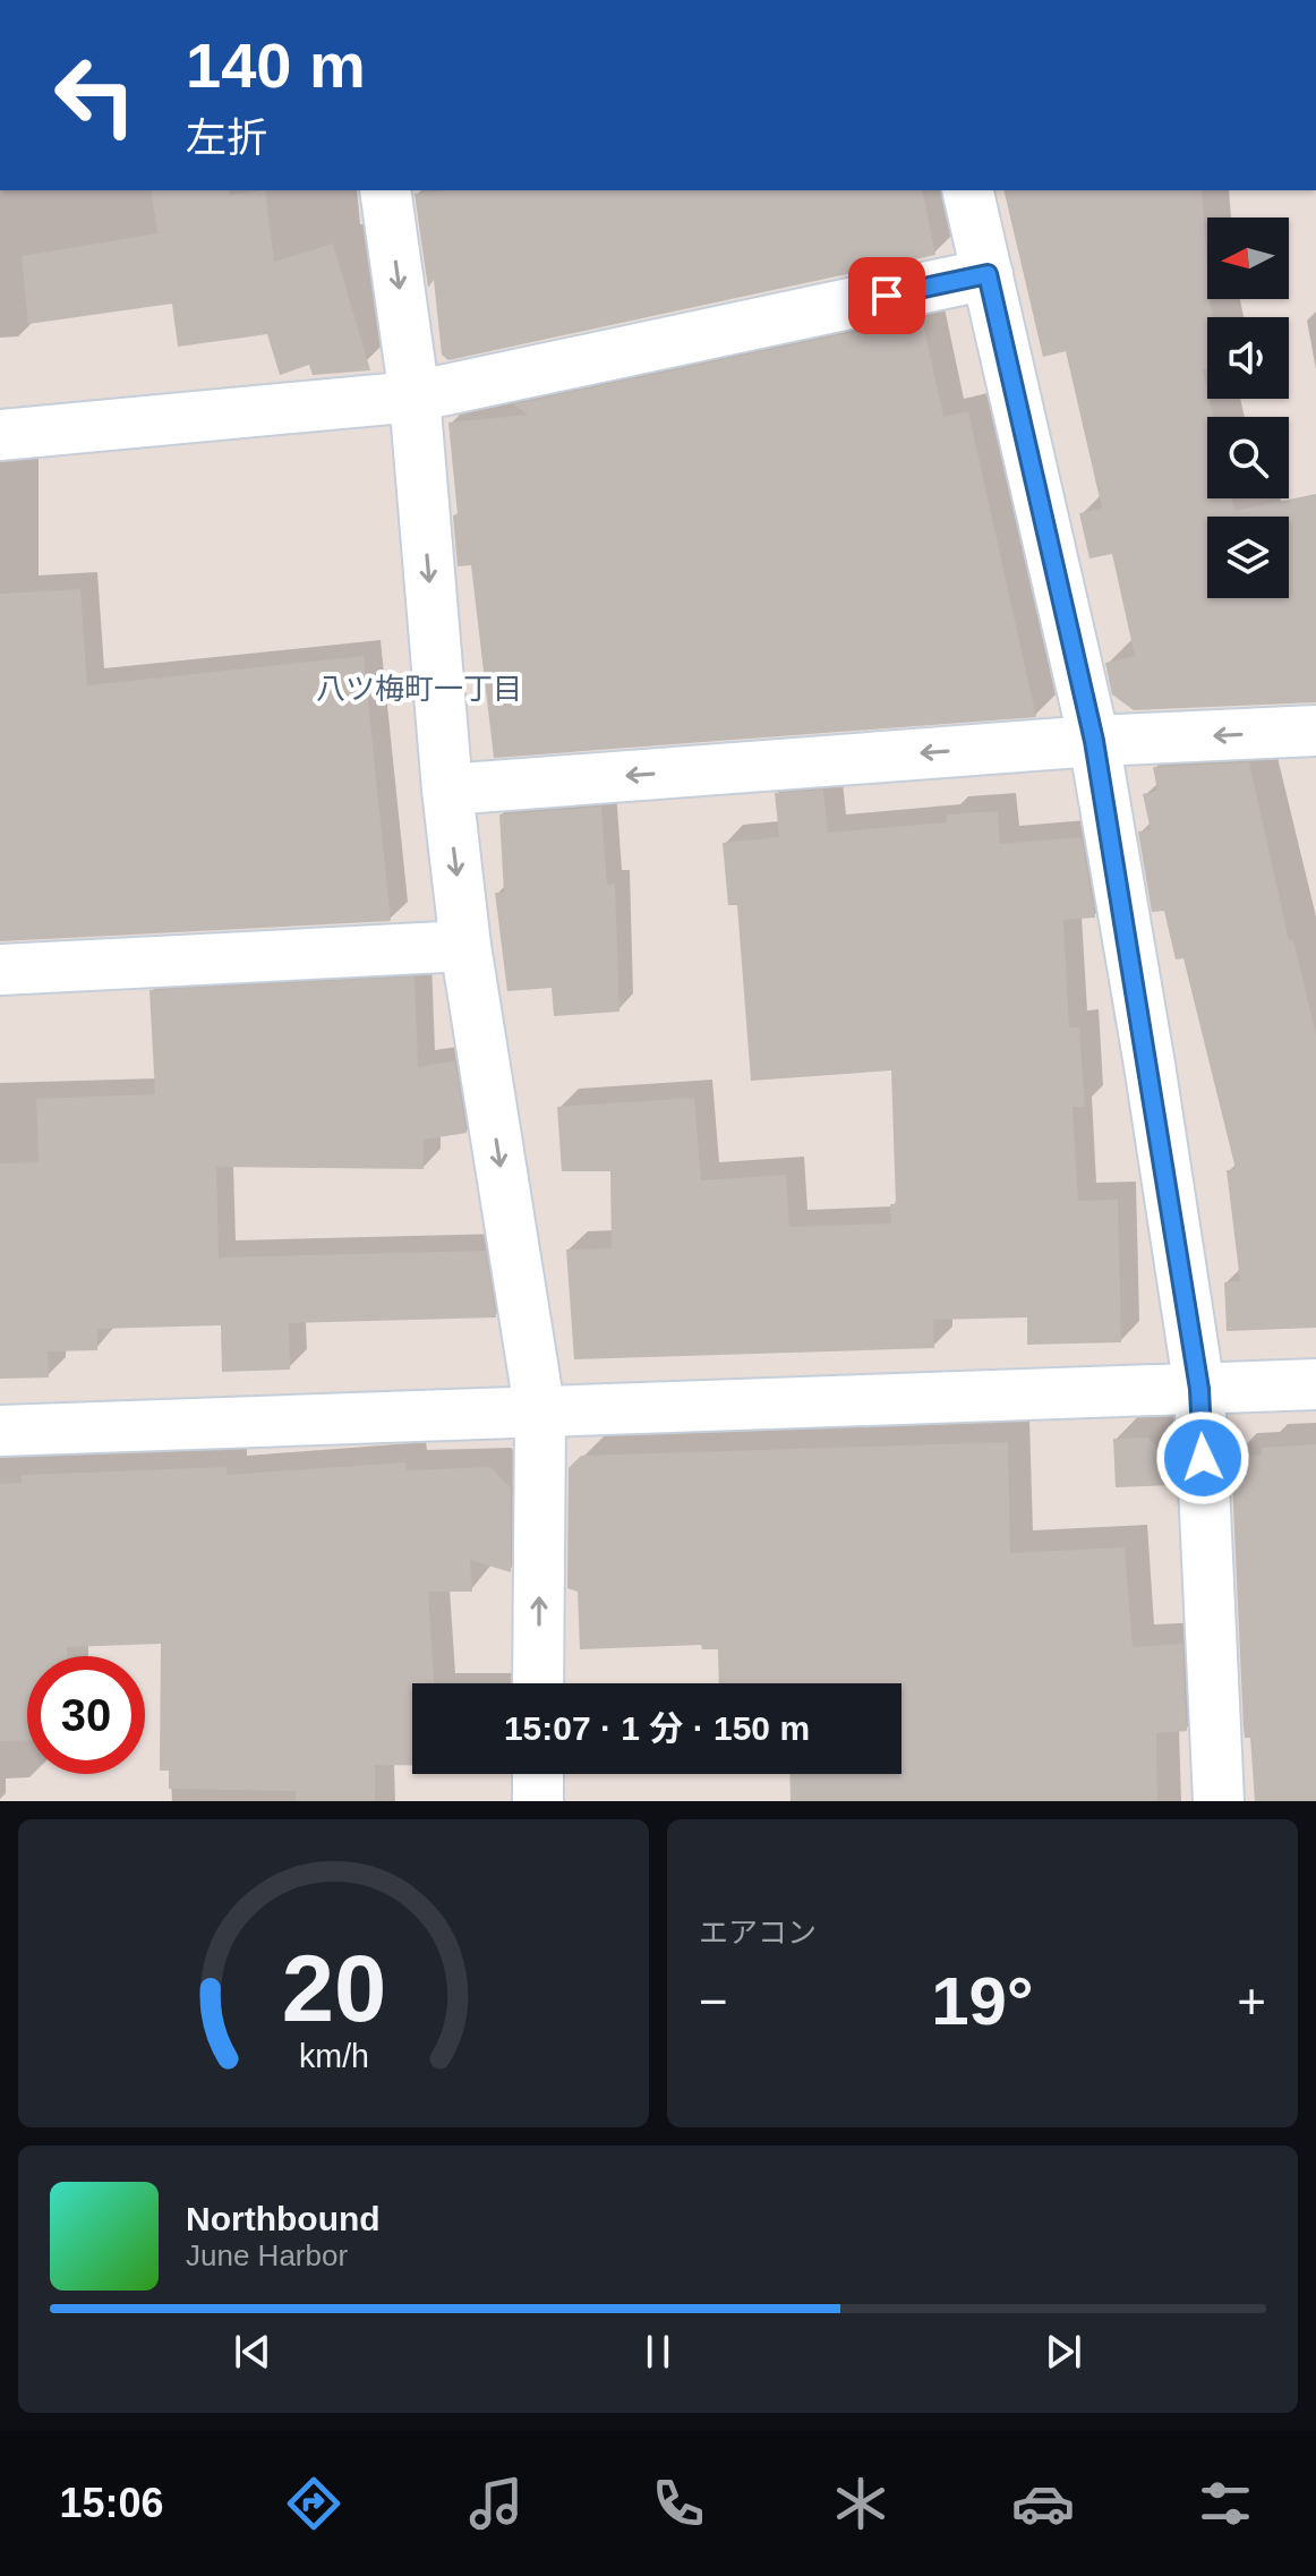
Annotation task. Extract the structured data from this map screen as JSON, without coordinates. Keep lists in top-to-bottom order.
{
  "districts": ["八ツ梅町一丁目"],
  "north": "left",
  "page": {
    "turn": ["140 m", "左折"],
    "limit": "30",
    "trip": "15:07 · 1 分 · 150 m",
    "tile": "エアコン",
    "heat": ["−", "19°", "+"],
    "song": ["Northbound", "June Harbor"],
    "tabs": "15:06",
    "gauge": ["20", "km/h"]
  }
}
